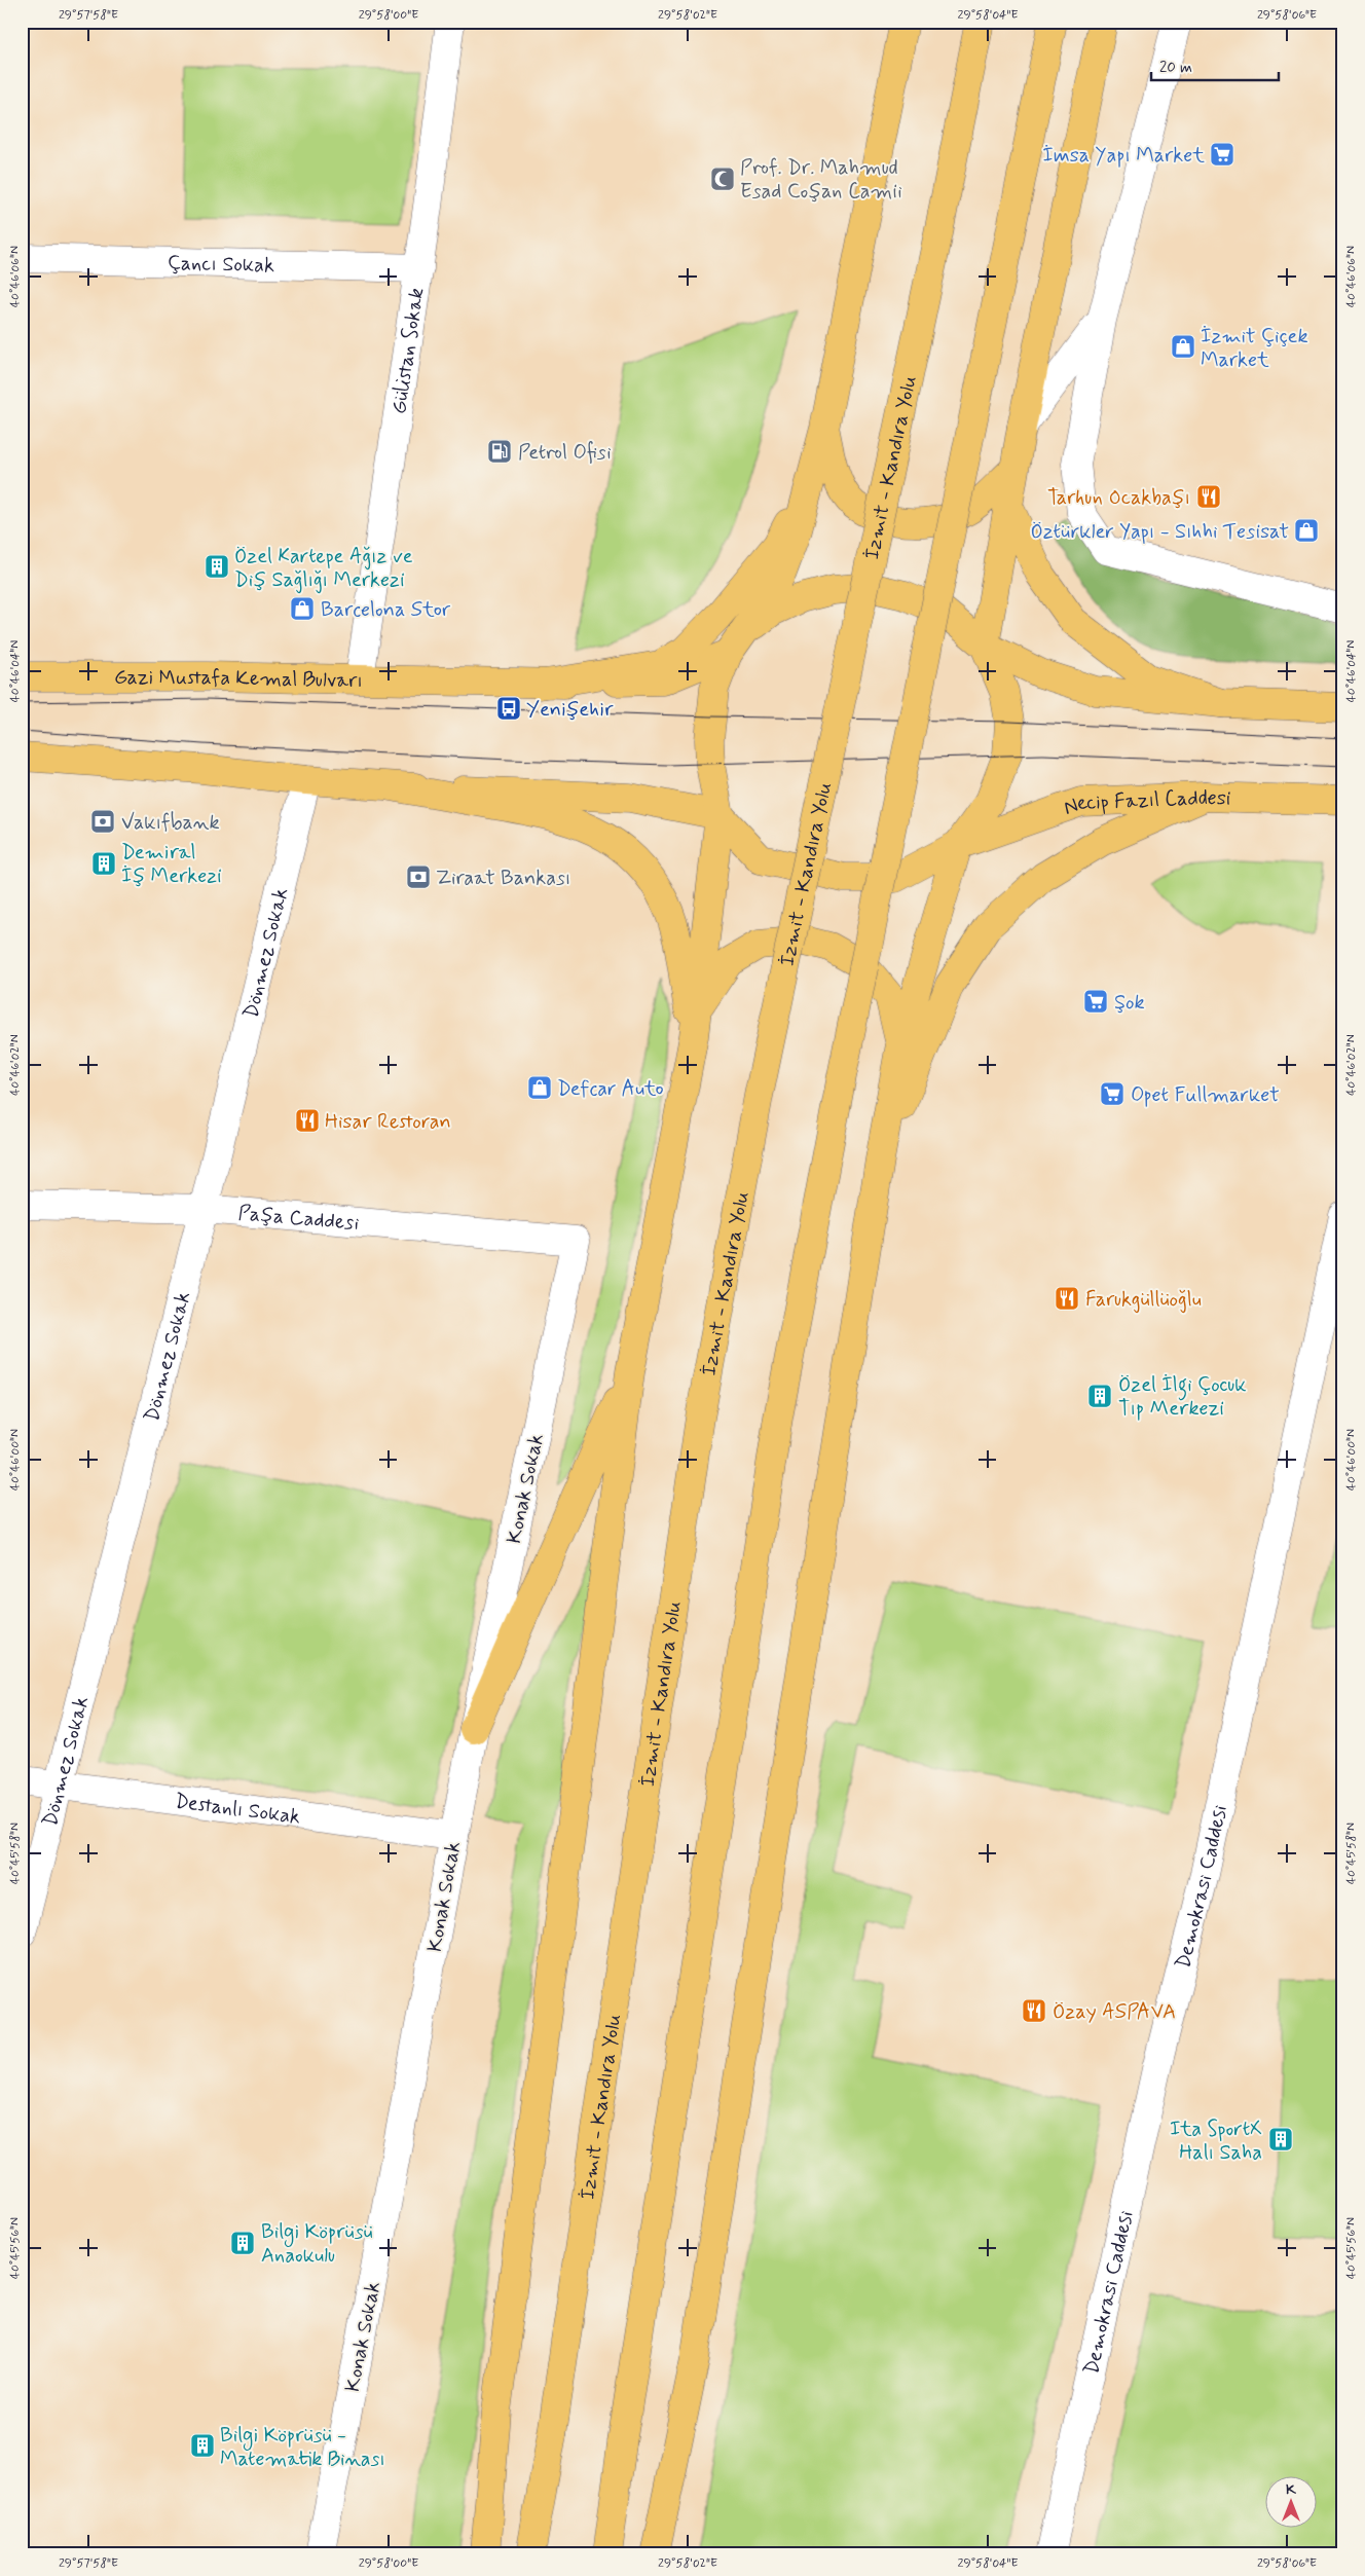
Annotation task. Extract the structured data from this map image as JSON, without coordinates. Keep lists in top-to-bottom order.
{
  "streets": {
    "main road": ["İzmit - Kandıra Yolu", "Gazi Mustafa Kemal Bulvarı", "Necip Fazıl Caddesi"],
    "street": [
      "Çancı Sokak",
      "Gülistan Sokak",
      "Dönmez Sokak",
      "Paşa Caddesi",
      "Konak Sokak",
      "Destanlı Sokak",
      "Demokrasi Caddesi"
    ]
  },
  "crossings": [
    ["Çancı Sokak", "Gülistan Sokak"],
    ["Gülistan Sokak", "Gazi Mustafa Kemal Bulvarı"],
    ["Dönmez Sokak", "Paşa Caddesi"],
    ["Dönmez Sokak", "Destanlı Sokak"],
    ["Paşa Caddesi", "Konak Sokak"],
    ["Konak Sokak", "Destanlı Sokak"]
  ],
  "places": {
    "supermarket": ["İmsa Yapı Market", "Şok", "Opet Fullmarket"],
    "mosque": ["Prof. Dr. Mahmud Esad Coşan Camii"],
    "shop": [
      "İzmit Çiçek Market",
      "Öztürkler Yapı - Sıhhi Tesisat",
      "Barcelona Stor",
      "Defcar Auto"
    ],
    "fuel station": ["Petrol Ofisi"],
    "restaurant": [
      "Tarhun Ocakbaşı",
      "Hisar Restoran",
      "Farukgüllüoğlu",
      "Özay ASPAVA"
    ],
    "building": [
      "Özel Kartepe Ağız ve Diş Sağlığı Merkezi",
      "Demiral İş Merkezi",
      "Özel İlgi Çocuk Tıp Merkezi",
      "Ita SportX Halı Saha",
      "Bilgi Köprüsü Anaokulu",
      "Bilgi Köprüsü - Matematik Binası"
    ],
    "bus stop": ["Yenişehir"],
    "bank": ["Vakıfbank", "Ziraat Bankası"]
  },
  "scale_bar": "20 m",
  "north": "top",
  "coordinates": [
    "29°57'58\"E",
    "29°58'00\"E",
    "29°58'02\"E",
    "29°58'04\"E",
    "29°58'06\"E",
    "40°46'06\"N",
    "40°46'04\"N",
    "40°46'02\"N",
    "40°46'00\"N",
    "40°45'58\"N",
    "40°45'56\"N"
  ]
}
